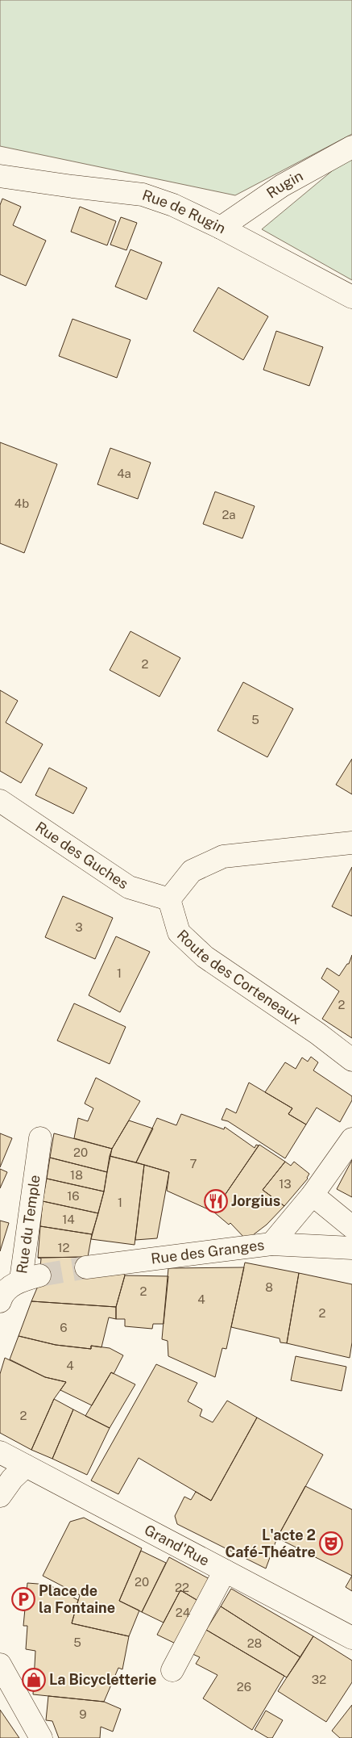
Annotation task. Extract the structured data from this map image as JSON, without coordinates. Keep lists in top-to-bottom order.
{
  "streets": {
    "street": [
      "Rugin",
      "Rue de Rugin",
      "Rue des Guches",
      "Route des Corteneaux",
      "Rue du Temple",
      "Rue des Granges",
      "Grand'Rue"
    ]
  },
  "crossings": [
    ["Rugin", "Rue de Rugin"],
    ["Rue des Guches", "Route des Corteneaux"]
  ],
  "places": {
    "restaurant": ["Jorgius"],
    "theatre": ["L'acte 2 Café-Théatre"],
    "parking": ["Place de la Fontaine"],
    "shop": ["La Bicycletterie"]
  },
  "house_numbers": [
    "4a",
    "4b",
    "2a",
    "2",
    "5",
    "3",
    "1",
    "2",
    "20",
    "7",
    "18",
    "13",
    "16",
    "1",
    "14",
    "12",
    "8",
    "2",
    "4",
    "2",
    "6",
    "4",
    "2",
    "20",
    "22",
    "24",
    "5",
    "28",
    "32",
    "26",
    "9"
  ]
}
